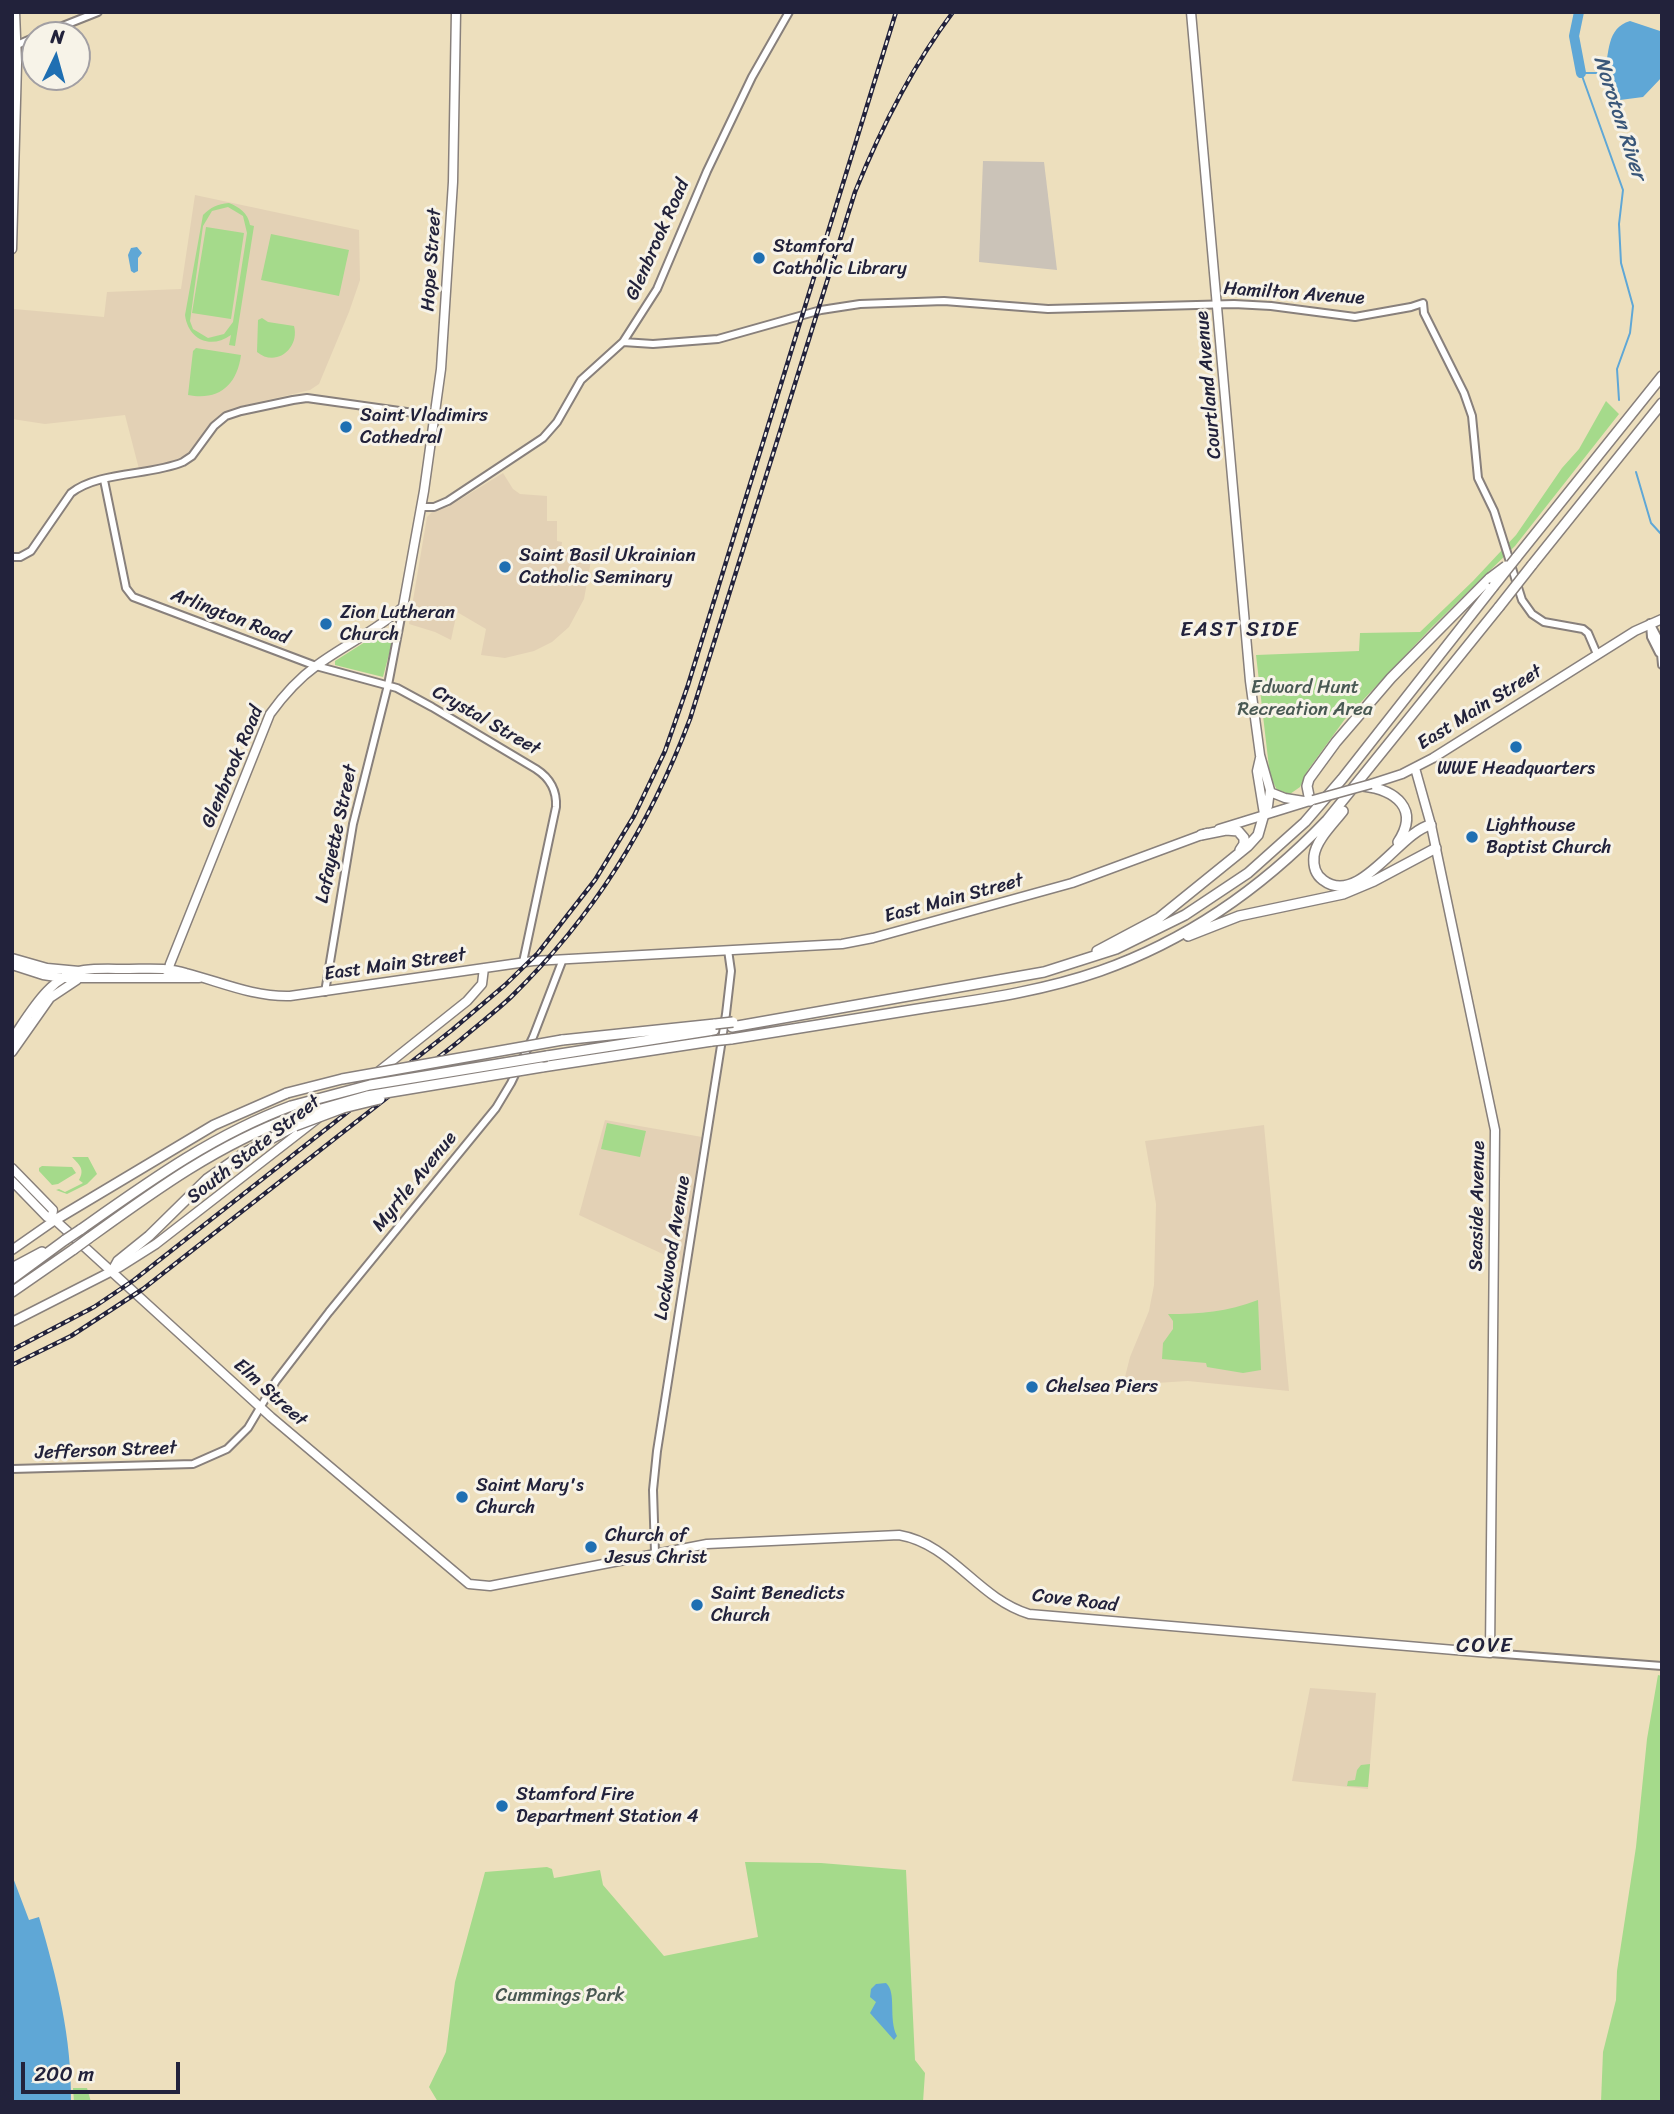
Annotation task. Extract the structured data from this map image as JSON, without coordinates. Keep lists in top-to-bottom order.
{
  "streets": {
    "main road": [
      "Glenbrook Road",
      "Hope Street",
      "Courtland Avenue",
      "East Main Street",
      "South State Street",
      "Seaside Avenue",
      "Elm Street",
      "Cove Road"
    ],
    "street": [
      "Hamilton Avenue",
      "Arlington Road",
      "Crystal Street",
      "Lafayette Street",
      "Myrtle Avenue",
      "Lockwood Avenue",
      "Jefferson Street"
    ]
  },
  "crossings": [
    ["Glenbrook Road", "Hope Street"],
    ["Glenbrook Road", "Hamilton Avenue"],
    ["Glenbrook Road", "Arlington Road"],
    ["Glenbrook Road", "East Main Street"],
    ["Glenbrook Road", "Lafayette Street"],
    ["Hamilton Avenue", "Courtland Avenue"],
    ["Hamilton Avenue", "East Main Street"],
    ["Courtland Avenue", "East Main Street"],
    ["Arlington Road", "Crystal Street"],
    ["Arlington Road", "Lafayette Street"],
    ["East Main Street", "Crystal Street"],
    ["East Main Street", "Lafayette Street"],
    ["East Main Street", "South State Street"],
    ["East Main Street", "Myrtle Avenue"],
    ["East Main Street", "Seaside Avenue"],
    ["East Main Street", "Lockwood Avenue"],
    ["Crystal Street", "Lafayette Street"],
    ["South State Street", "Elm Street"],
    ["Myrtle Avenue", "Elm Street"],
    ["Myrtle Avenue", "Jefferson Street"],
    ["Seaside Avenue", "Cove Road"],
    ["Lockwood Avenue", "Cove Road"],
    ["Elm Street", "Jefferson Street"],
    ["Elm Street", "Cove Road"]
  ],
  "districts": ["EAST SIDE", "COVE"],
  "water": ["Noroton River"],
  "parks": ["Edward Hunt Recreation Area", "Cummings Park"],
  "places": [
    "Stamford Catholic Library",
    "Saint Vladimirs Cathedral",
    "Saint Basil Ukrainian Catholic Seminary",
    "Zion Lutheran Church",
    "WWE Headquarters",
    "Lighthouse Baptist Church",
    "Chelsea Piers",
    "Saint Mary's Church",
    "Church of Jesus Christ",
    "Saint Benedicts Church",
    "Stamford Fire Department Station 4"
  ],
  "scale_bar": "200 m",
  "north": "top"
}
